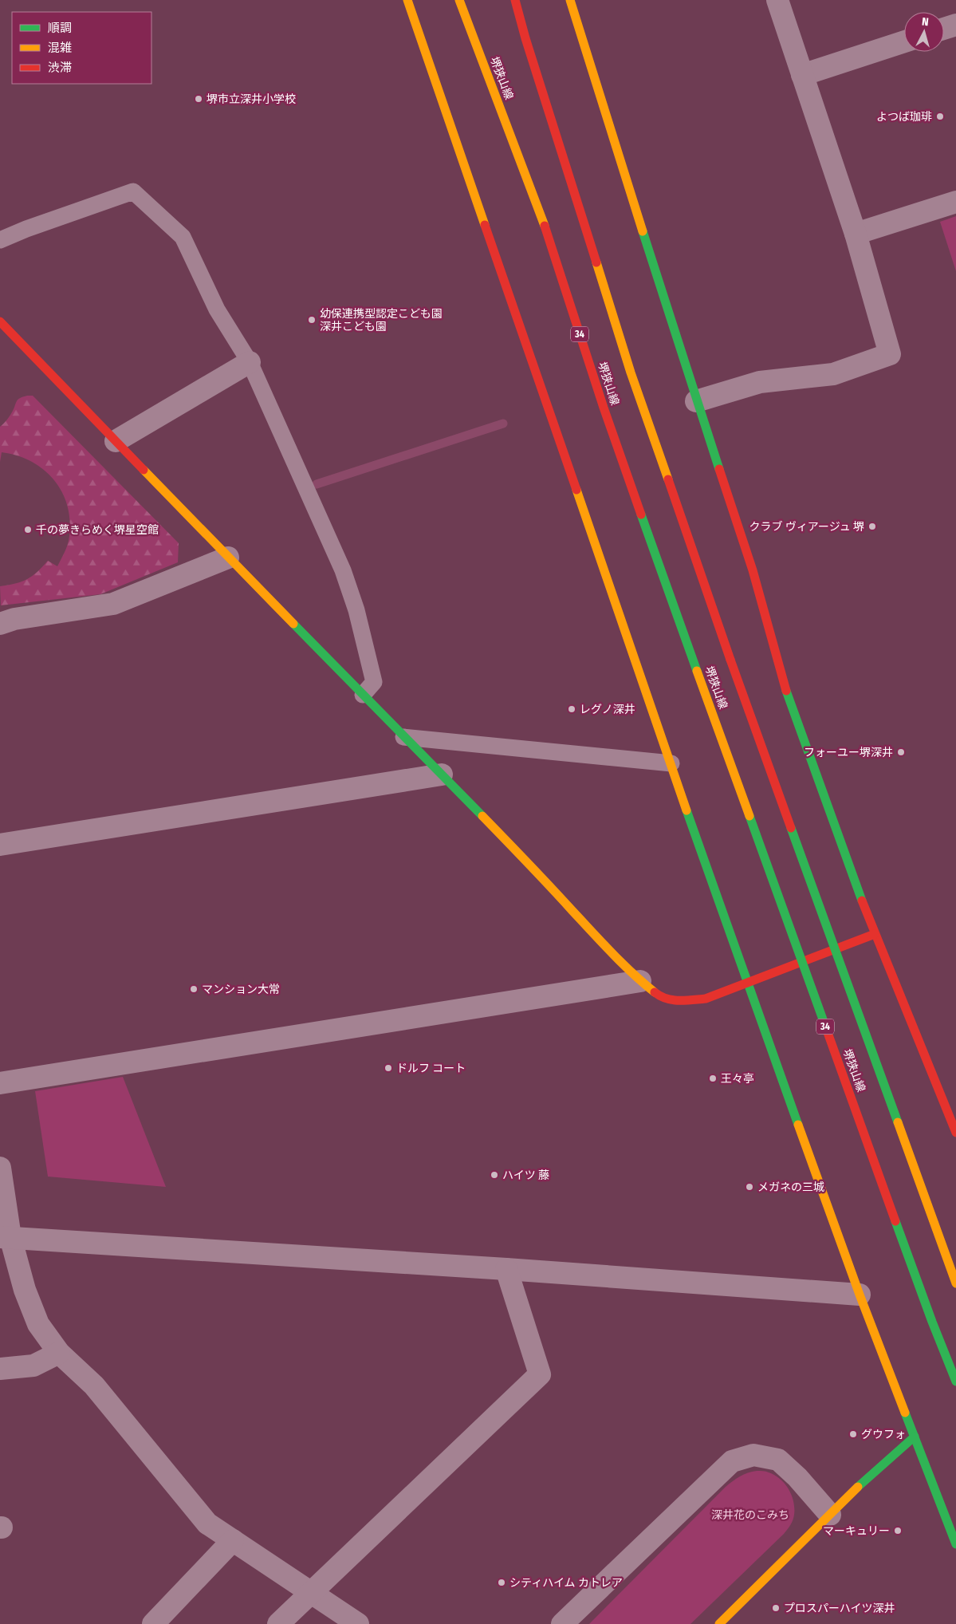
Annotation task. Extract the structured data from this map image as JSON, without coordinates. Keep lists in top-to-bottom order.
{
  "streets": {
    "main road": ["堺狭山線", "34"]
  },
  "parks": ["深井花のこみち"],
  "places": [
    "堺市立深井小学校",
    "よつば珈琲",
    "幼保連携型認定こども園 深井こども園",
    "クラブ ヴィアージュ 堺",
    "千の夢きらめく堺星空館",
    "レグノ深井",
    "フォーユー堺深井",
    "マンション大常",
    "ドルフ コート",
    "王々亭",
    "ハイツ 藤",
    "メガネの三城",
    "グウフォ",
    "マーキュリー",
    "シティハイム カトレア",
    "プロスパーハイツ深井"
  ],
  "legend": ["順調", "混雑", "渋滞"],
  "north": "top"
}
